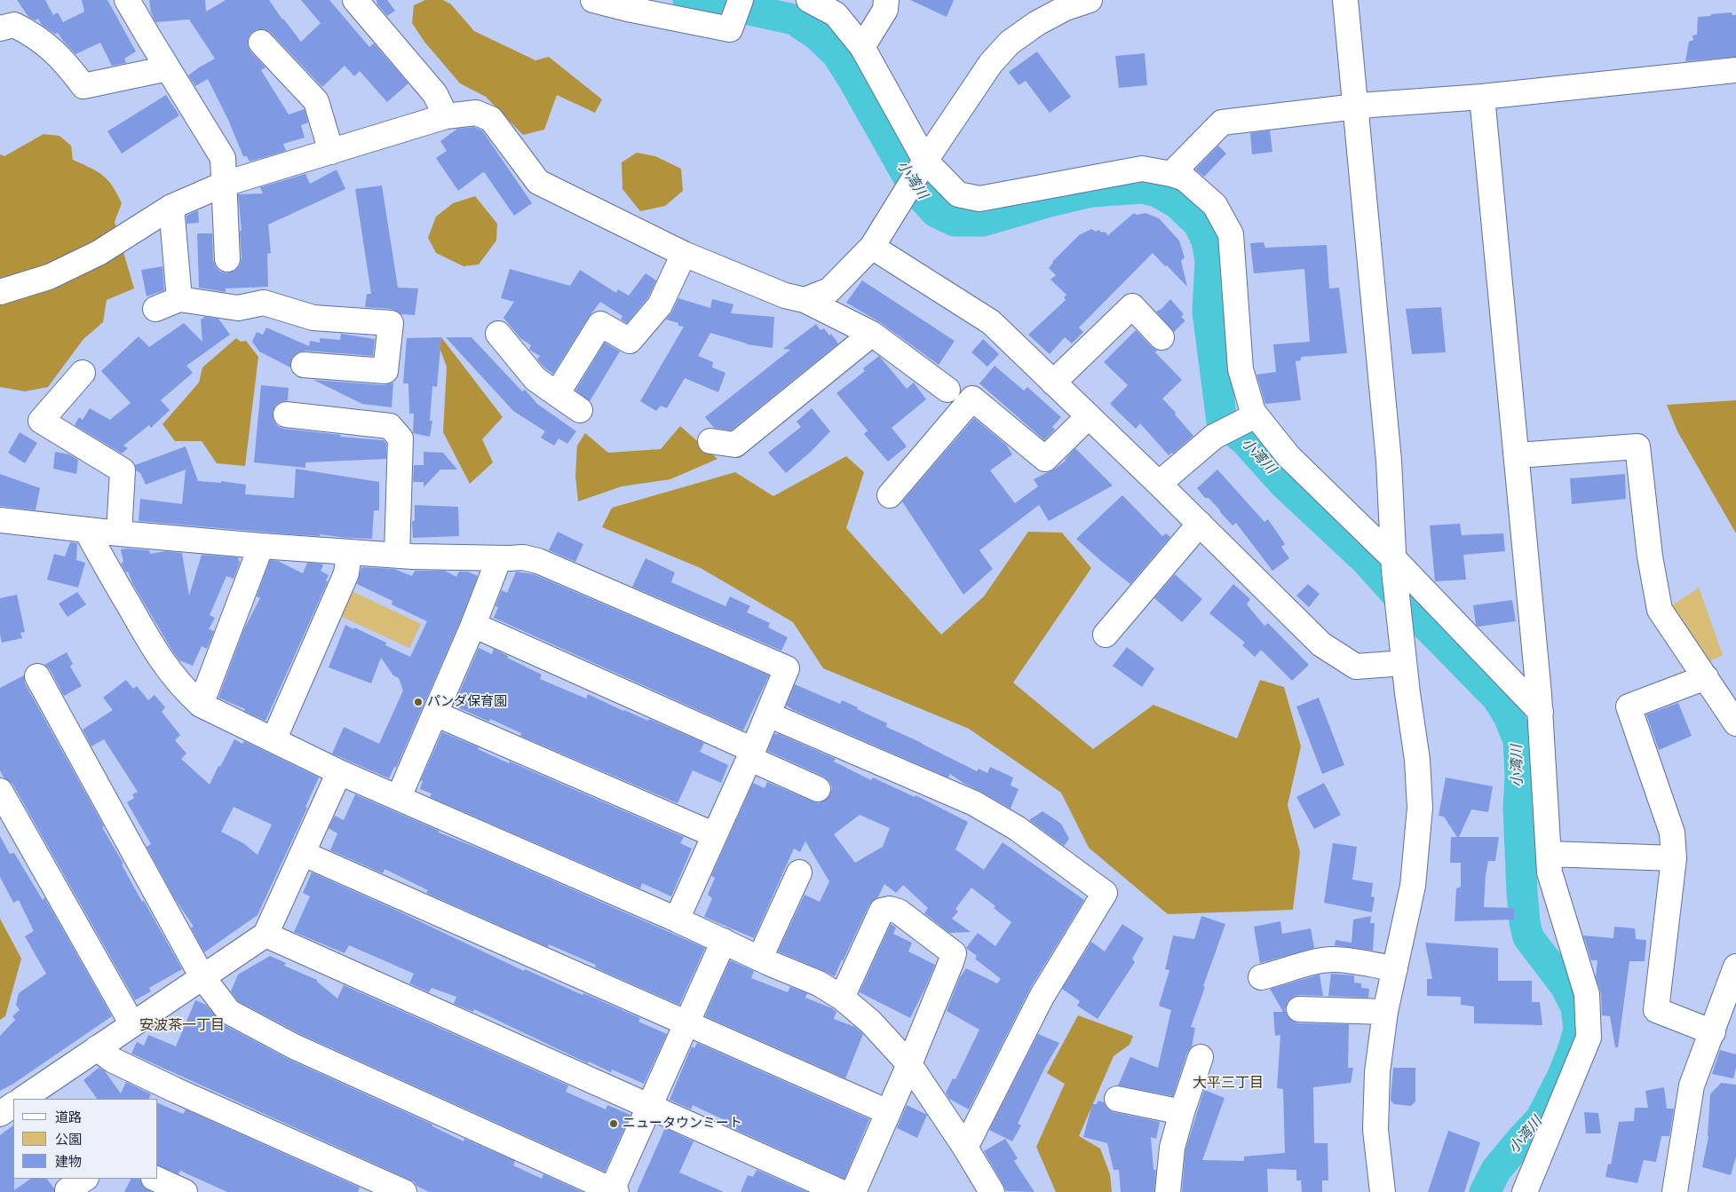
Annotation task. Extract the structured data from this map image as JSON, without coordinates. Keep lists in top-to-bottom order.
{
  "districts": ["安波茶一丁目", "大平三丁目"],
  "water": ["小湾川"],
  "places": ["パンダ保育園", "ニュータウンミート"],
  "legend": ["道路", "公園", "建物"]
}
